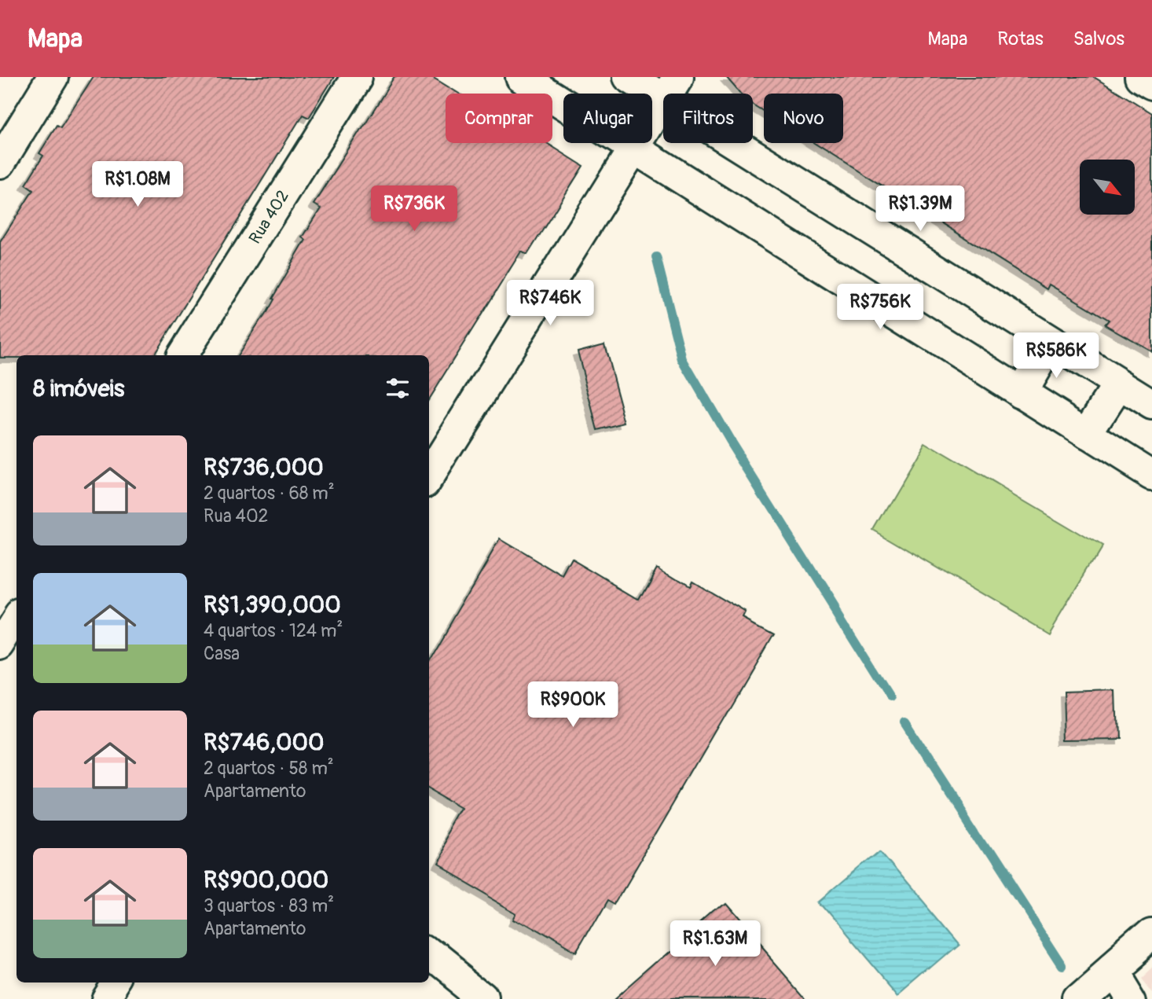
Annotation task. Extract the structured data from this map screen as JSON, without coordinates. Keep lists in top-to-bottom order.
{
  "streets": {
    "main road": ["Rua 402"]
  },
  "north": "bottom right",
  "page": {
    "header": "Mapa",
    "nav": ["Mapa", "Rotas", "Salvos"],
    "chip": [
      "Comprar",
      "Alugar",
      "Filtros",
      "Novo"
    ],
    "price": [
      "R$1.08M",
      "R$736K",
      "R$1.39M",
      "R$746K",
      "R$756K",
      "R$586K",
      "R$900K",
      "R$1.63M"
    ],
    "heading": "8 imóveis",
    "list": [
      {
        "name": "R$736,000",
        "note": "2 quartos · 68 m² · Rua 402"
      },
      {
        "name": "R$1,390,000",
        "note": "4 quartos · 124 m² · Casa"
      },
      {
        "name": "R$746,000",
        "note": "2 quartos · 58 m² · Apartamento"
      },
      {
        "name": "R$900,000",
        "note": "3 quartos · 83 m² · Apartamento"
      }
    ]
  }
}
